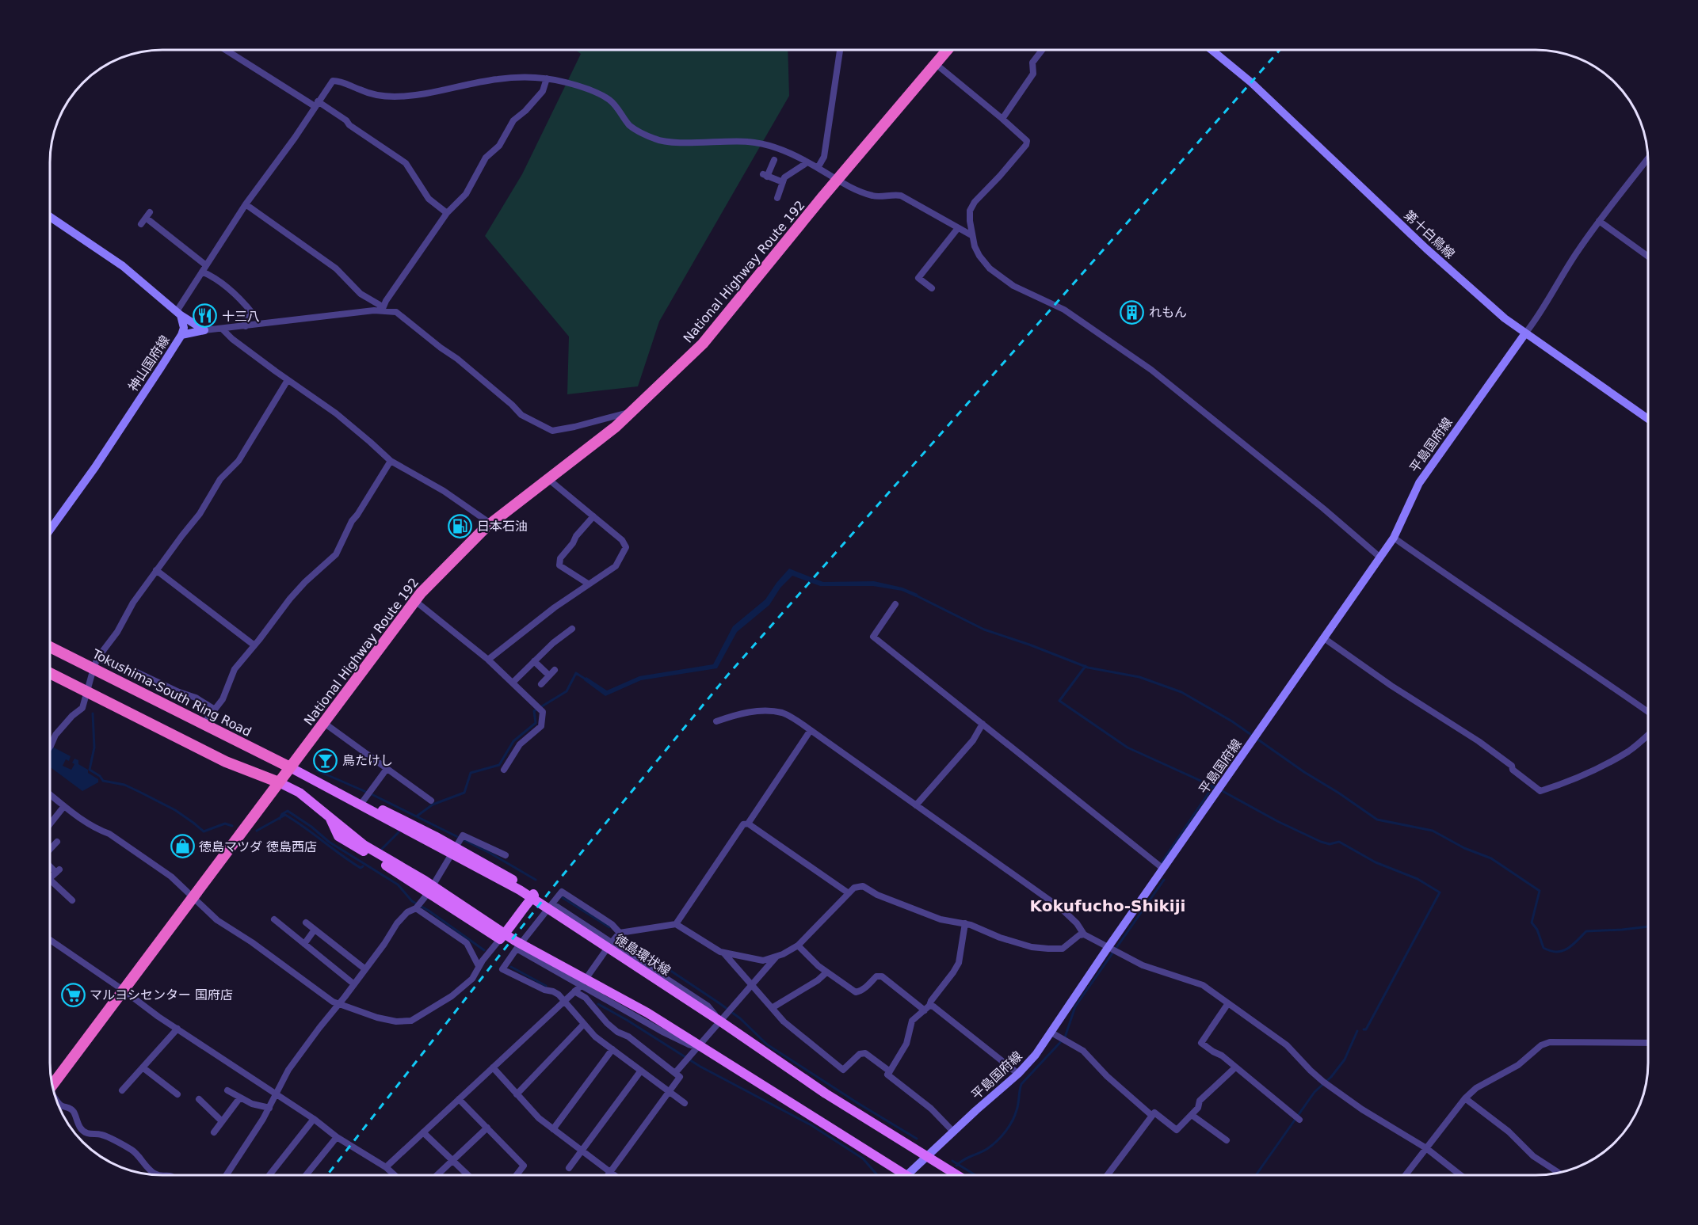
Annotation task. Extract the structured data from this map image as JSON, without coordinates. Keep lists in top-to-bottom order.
{
  "streets": {
    "highway": ["National Highway Route 192", "Tokushima-South Ring Road"],
    "main road": [
      "第十白鳥線",
      "神山国府線",
      "平島国府線",
      "徳島環状線"
    ]
  },
  "crossings": [
    ["第十白鳥線", "平島国府線"],
    ["National Highway Route 192", "Tokushima-South Ring Road"],
    ["National Highway Route 192", "徳島環状線"],
    ["平島国府線", "徳島環状線"],
    ["Tokushima-South Ring Road", "徳島環状線"]
  ],
  "districts": ["Kokufucho-Shikiji"],
  "places": {
    "building": ["れもん"],
    "restaurant": ["十三八"],
    "fuel station": ["日本石油"],
    "bar": ["鳥たけし"],
    "shop": ["徳島マツダ 徳島西店"],
    "supermarket": ["マルヨシセンター 国府店"]
  }
}
